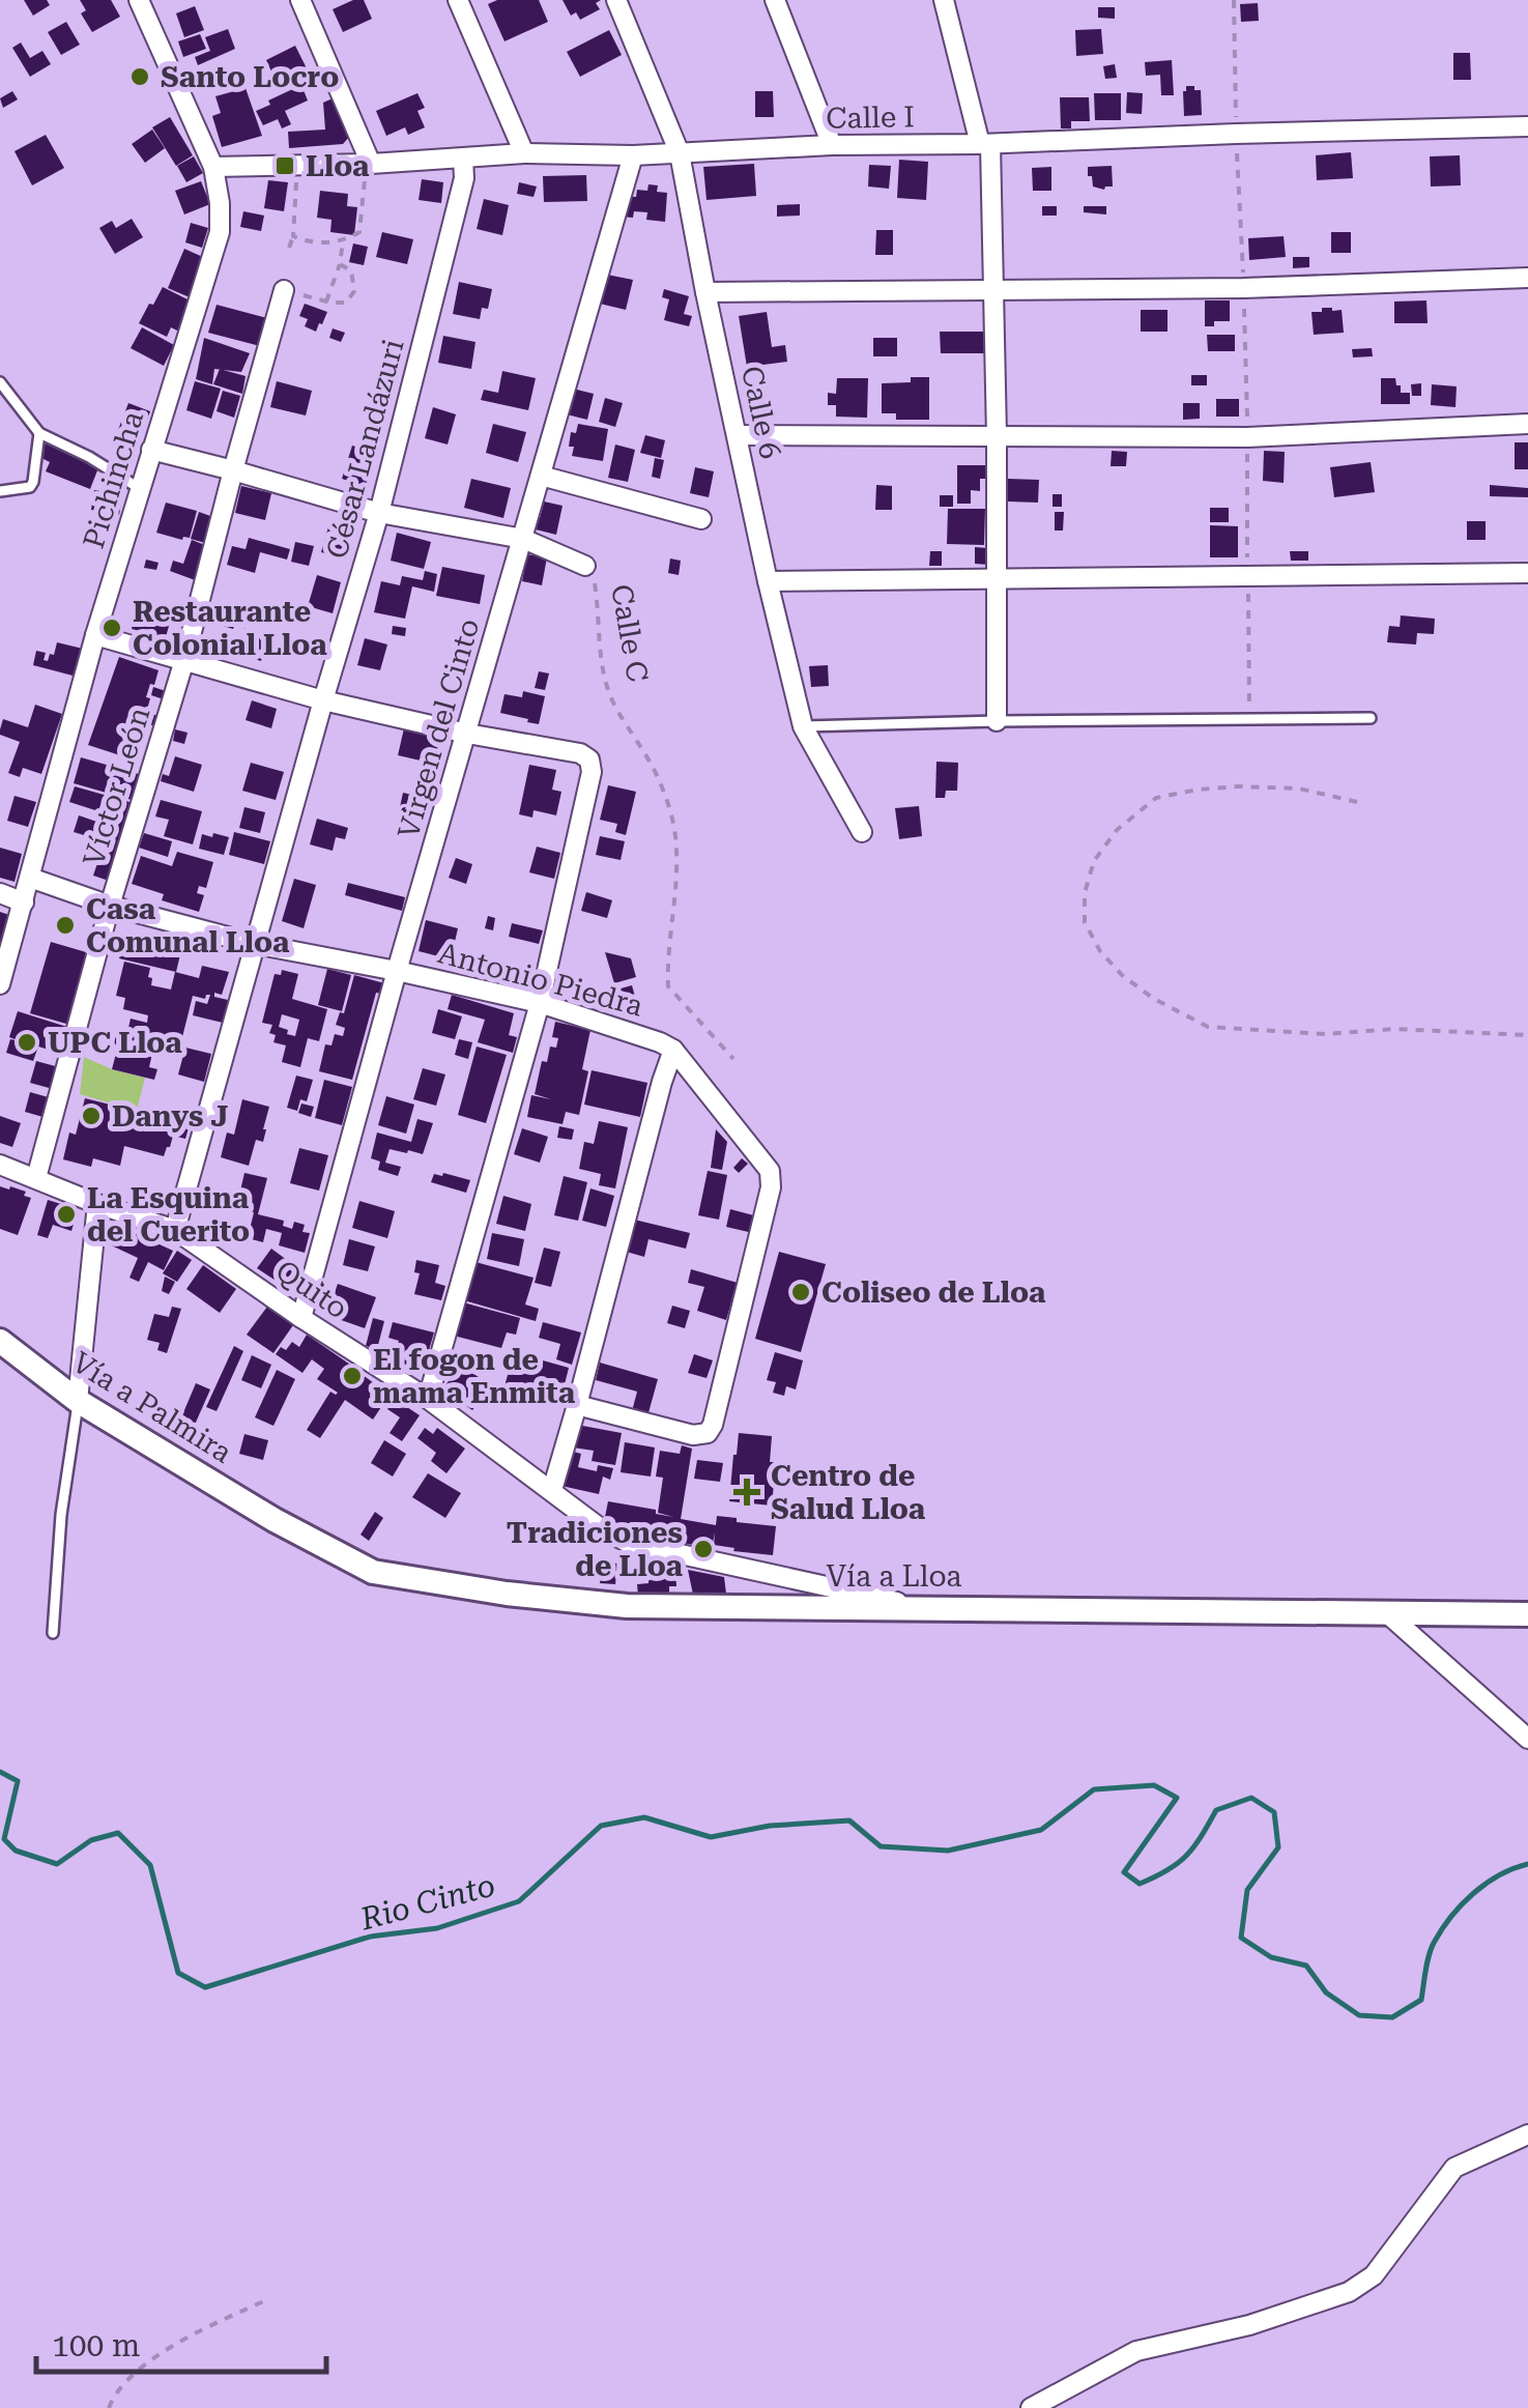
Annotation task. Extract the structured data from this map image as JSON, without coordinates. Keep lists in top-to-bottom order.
{
  "streets": {
    "street": [
      "Calle I",
      "Calle 6",
      "César Landázuri",
      "Pichincha",
      "Calle C",
      "Virgen del Cinto",
      "Víctor León",
      "Antonio Piedra",
      "Quito",
      "Vía a Palmira",
      "Vía a Lloa"
    ]
  },
  "crossings": [
    ["Calle I", "Calle 6"],
    ["Calle I", "César Landázuri"],
    ["Calle I", "Pichincha"],
    ["Calle I", "Virgen del Cinto"],
    ["César Landázuri", "Calle C"],
    ["César Landázuri", "Antonio Piedra"],
    ["César Landázuri", "Quito"],
    ["Pichincha", "Calle C"],
    ["Pichincha", "Antonio Piedra"],
    ["Calle C", "Virgen del Cinto"],
    ["Calle C", "Víctor León"],
    ["Virgen del Cinto", "Antonio Piedra"],
    ["Virgen del Cinto", "Quito"],
    ["Víctor León", "Antonio Piedra"],
    ["Víctor León", "Quito"],
    ["Quito", "Vía a Lloa"],
    ["Vía a Palmira", "Vía a Lloa"]
  ],
  "water": ["Rio Cinto"],
  "places": {
    "other": [
      "Santo Locro",
      "Restaurante Colonial Lloa",
      "Casa Comunal Lloa",
      "UPC Lloa",
      "Danys J",
      "La Esquina del Cuerito",
      "Coliseo de Lloa",
      "El fogon de mama Enmita",
      "Tradiciones de Lloa"
    ],
    "transit": ["Lloa"],
    "health": ["Centro de Salud Lloa"]
  },
  "scale_bar": "100 m"
}
